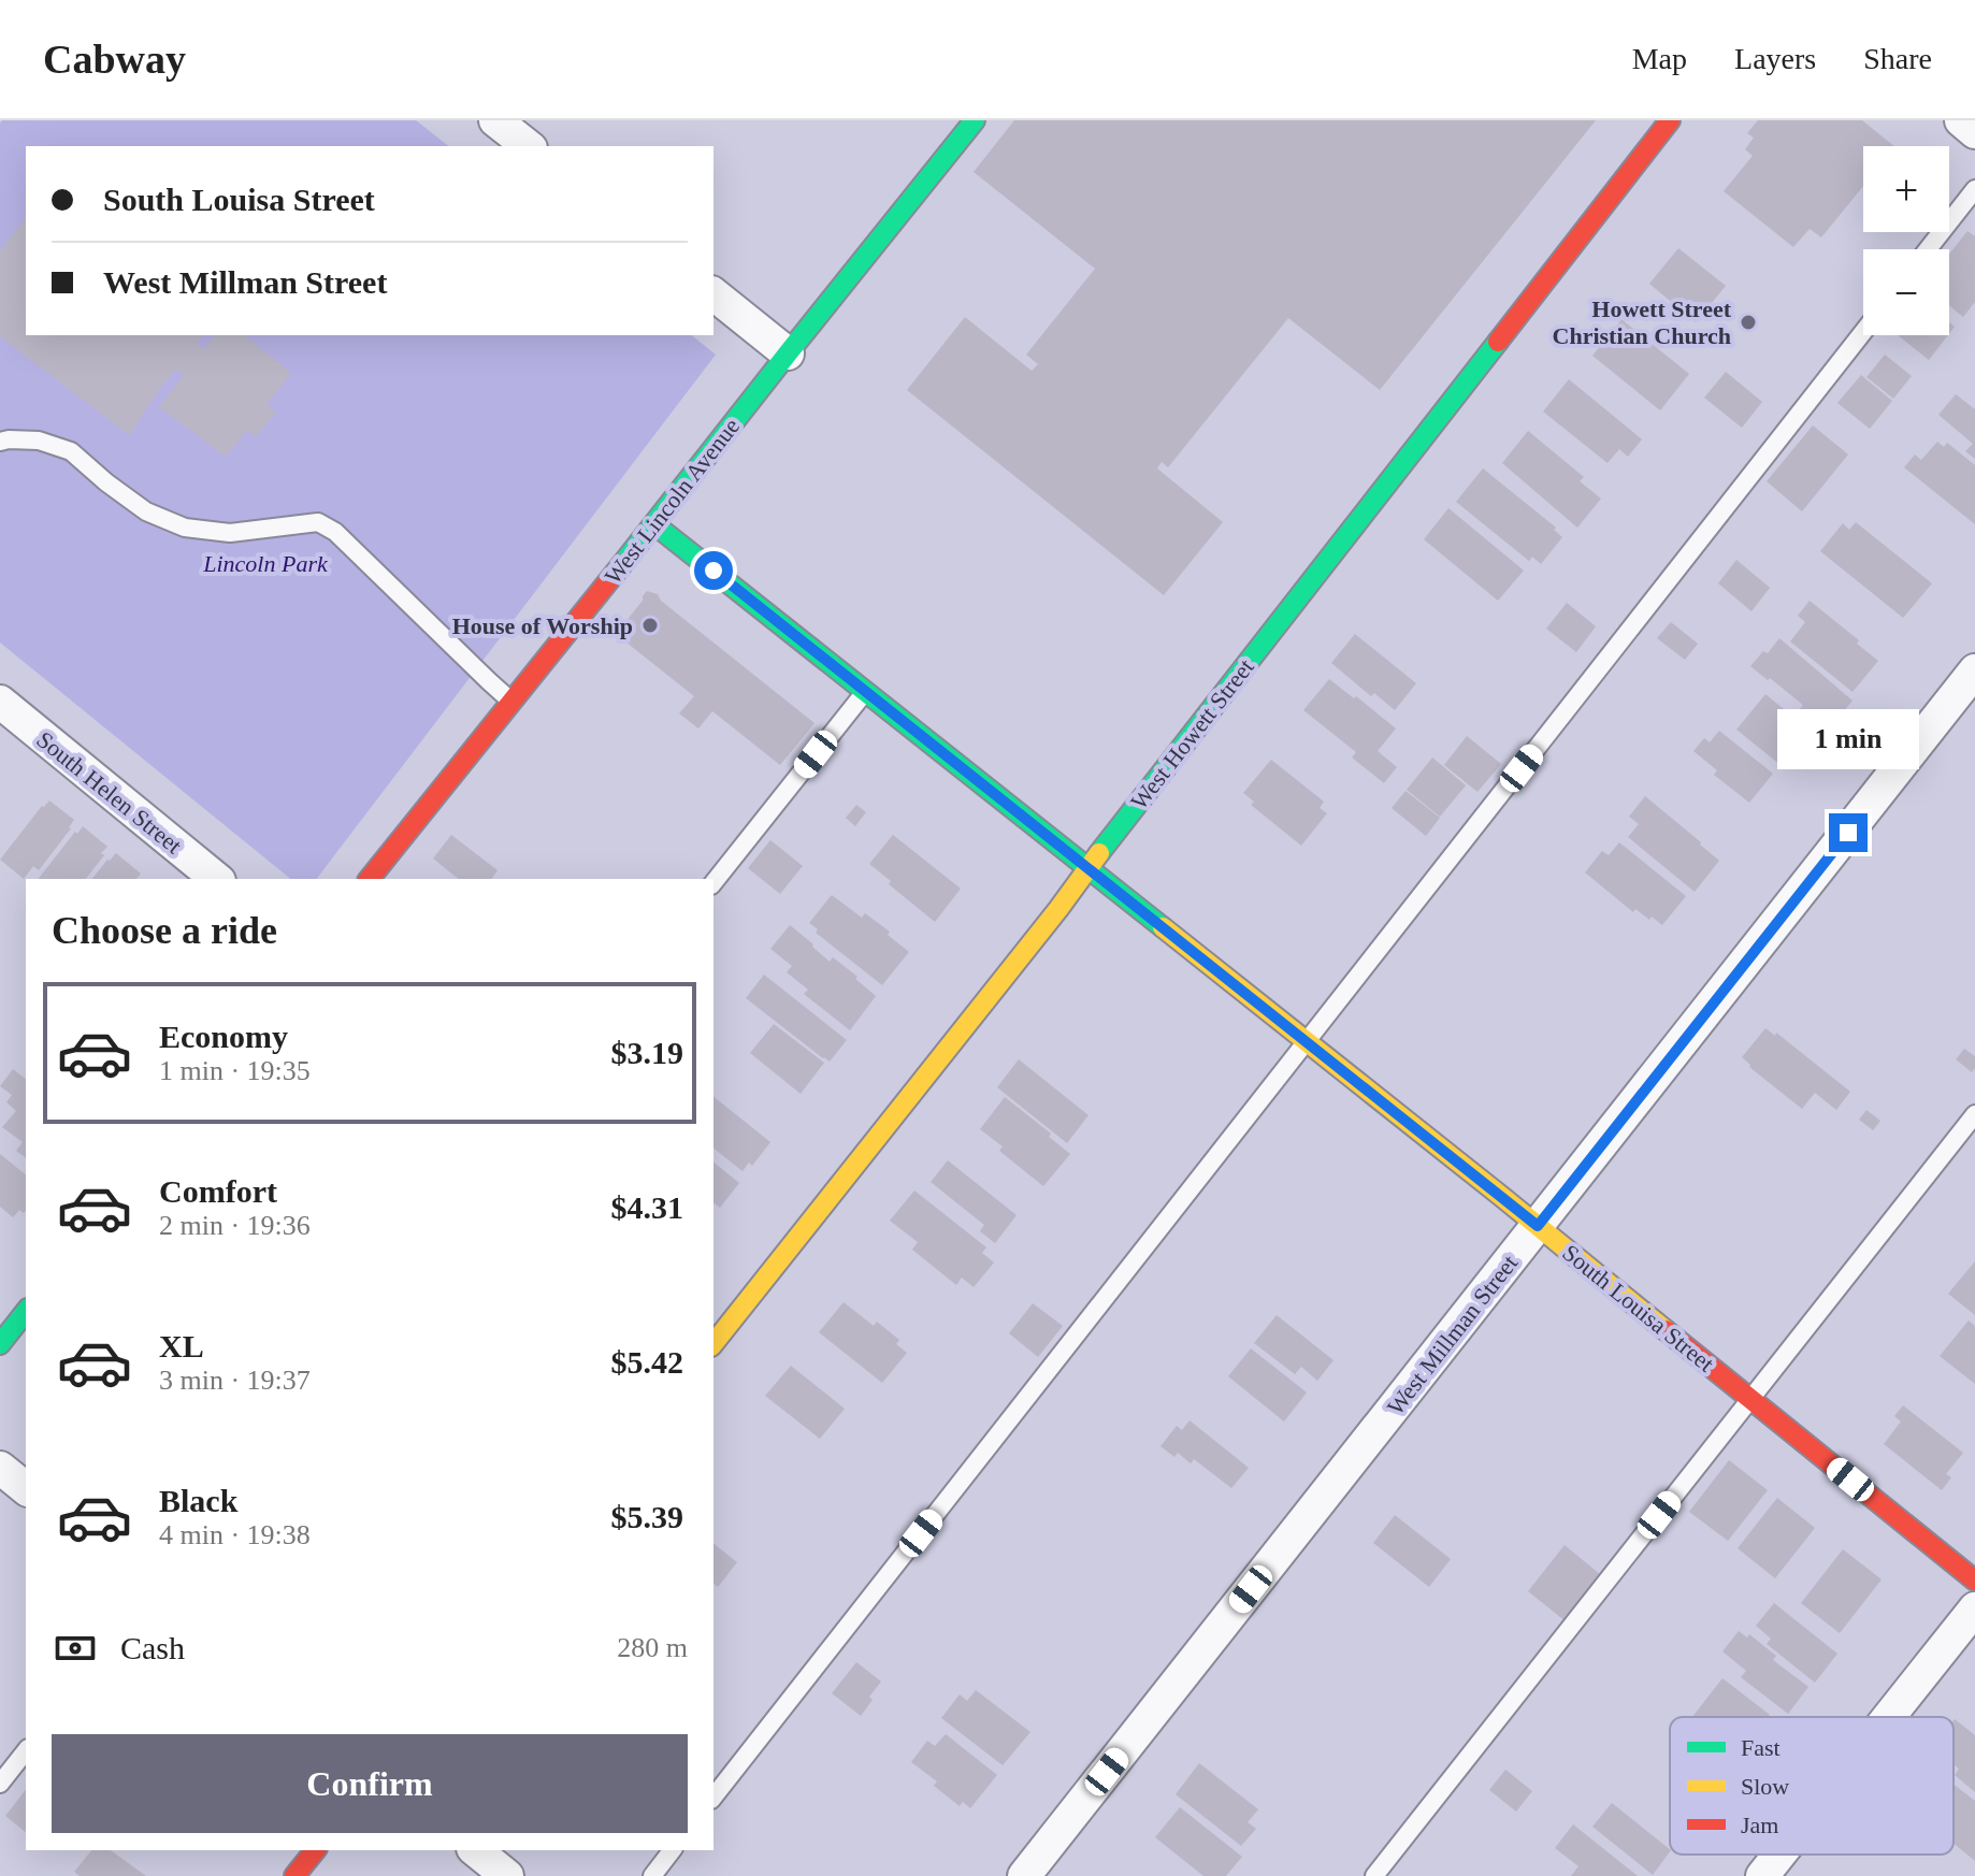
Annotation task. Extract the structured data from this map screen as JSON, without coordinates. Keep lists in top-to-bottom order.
{
  "streets": {
    "main road": ["West Lincoln Avenue", "West Howett Street", "South Louisa Street"],
    "street": ["South Helen Street", "West Millman Street"]
  },
  "crossings": [
    ["West Lincoln Avenue", "South Louisa Street"],
    ["West Howett Street", "South Louisa Street"],
    ["South Louisa Street", "West Millman Street"]
  ],
  "parks": ["Lincoln Park"],
  "places": ["Howett Street Christian Church", "House of Worship"],
  "legend": ["Fast", "Slow", "Jam"],
  "page": {
    "header": "Cabway",
    "nav": ["Map", "Layers", "Share"],
    "map_buttons": ["+", "−"],
    "banner": ["South Louisa Street", "West Millman Street"],
    "bubble": "1 min",
    "heading": "Choose a ride",
    "list": [
      {
        "name": "Economy",
        "note": "1 min · 19:35",
        "value": "$3.19"
      },
      {
        "name": "Comfort",
        "note": "2 min · 19:36",
        "value": "$4.31"
      },
      {
        "name": "XL",
        "note": "3 min · 19:37",
        "value": "$5.42"
      },
      {
        "name": "Black",
        "note": "4 min · 19:38",
        "value": "$5.39"
      }
    ],
    "pay": ["Cash", "280 m"],
    "buttons": "Confirm"
  }
}
